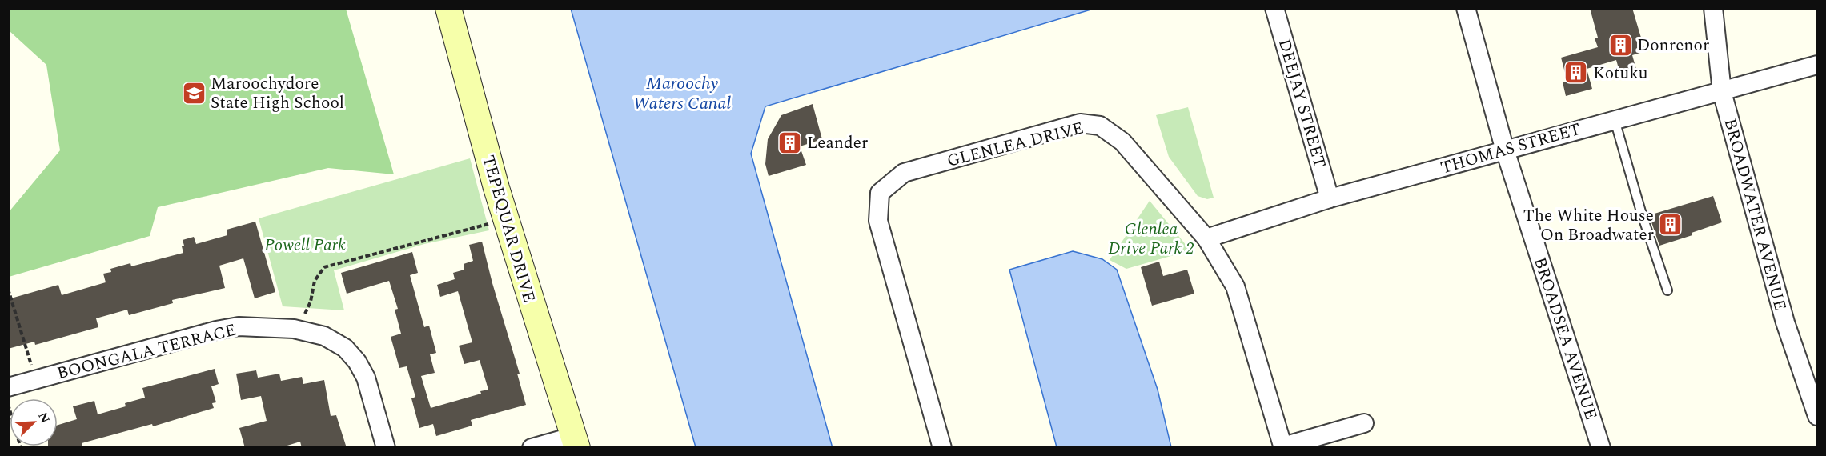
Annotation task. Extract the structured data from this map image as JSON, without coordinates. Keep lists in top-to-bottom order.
{
  "streets": {
    "street": [
      "DEEJAY STREET",
      "GLENLEA DRIVE",
      "THOMAS STREET",
      "BROADWATER AVENUE",
      "TEPEQUAR DRIVE",
      "BROADSEA AVENUE",
      "BOONGALA TERRACE"
    ]
  },
  "crossings": [
    ["DEEJAY STREET", "THOMAS STREET"],
    ["GLENLEA DRIVE", "THOMAS STREET"],
    ["THOMAS STREET", "BROADWATER AVENUE"],
    ["THOMAS STREET", "BROADSEA AVENUE"]
  ],
  "water": ["Maroochy Waters Canal"],
  "parks": ["Glenlea Drive Park 2", "Powell Park"],
  "places": {
    "building": [
      "Donrenor",
      "Kotuku",
      "Leander",
      "The White House On Broadwater"
    ],
    "school or university": ["Maroochydore State High School"]
  },
  "north": "top right"
}
